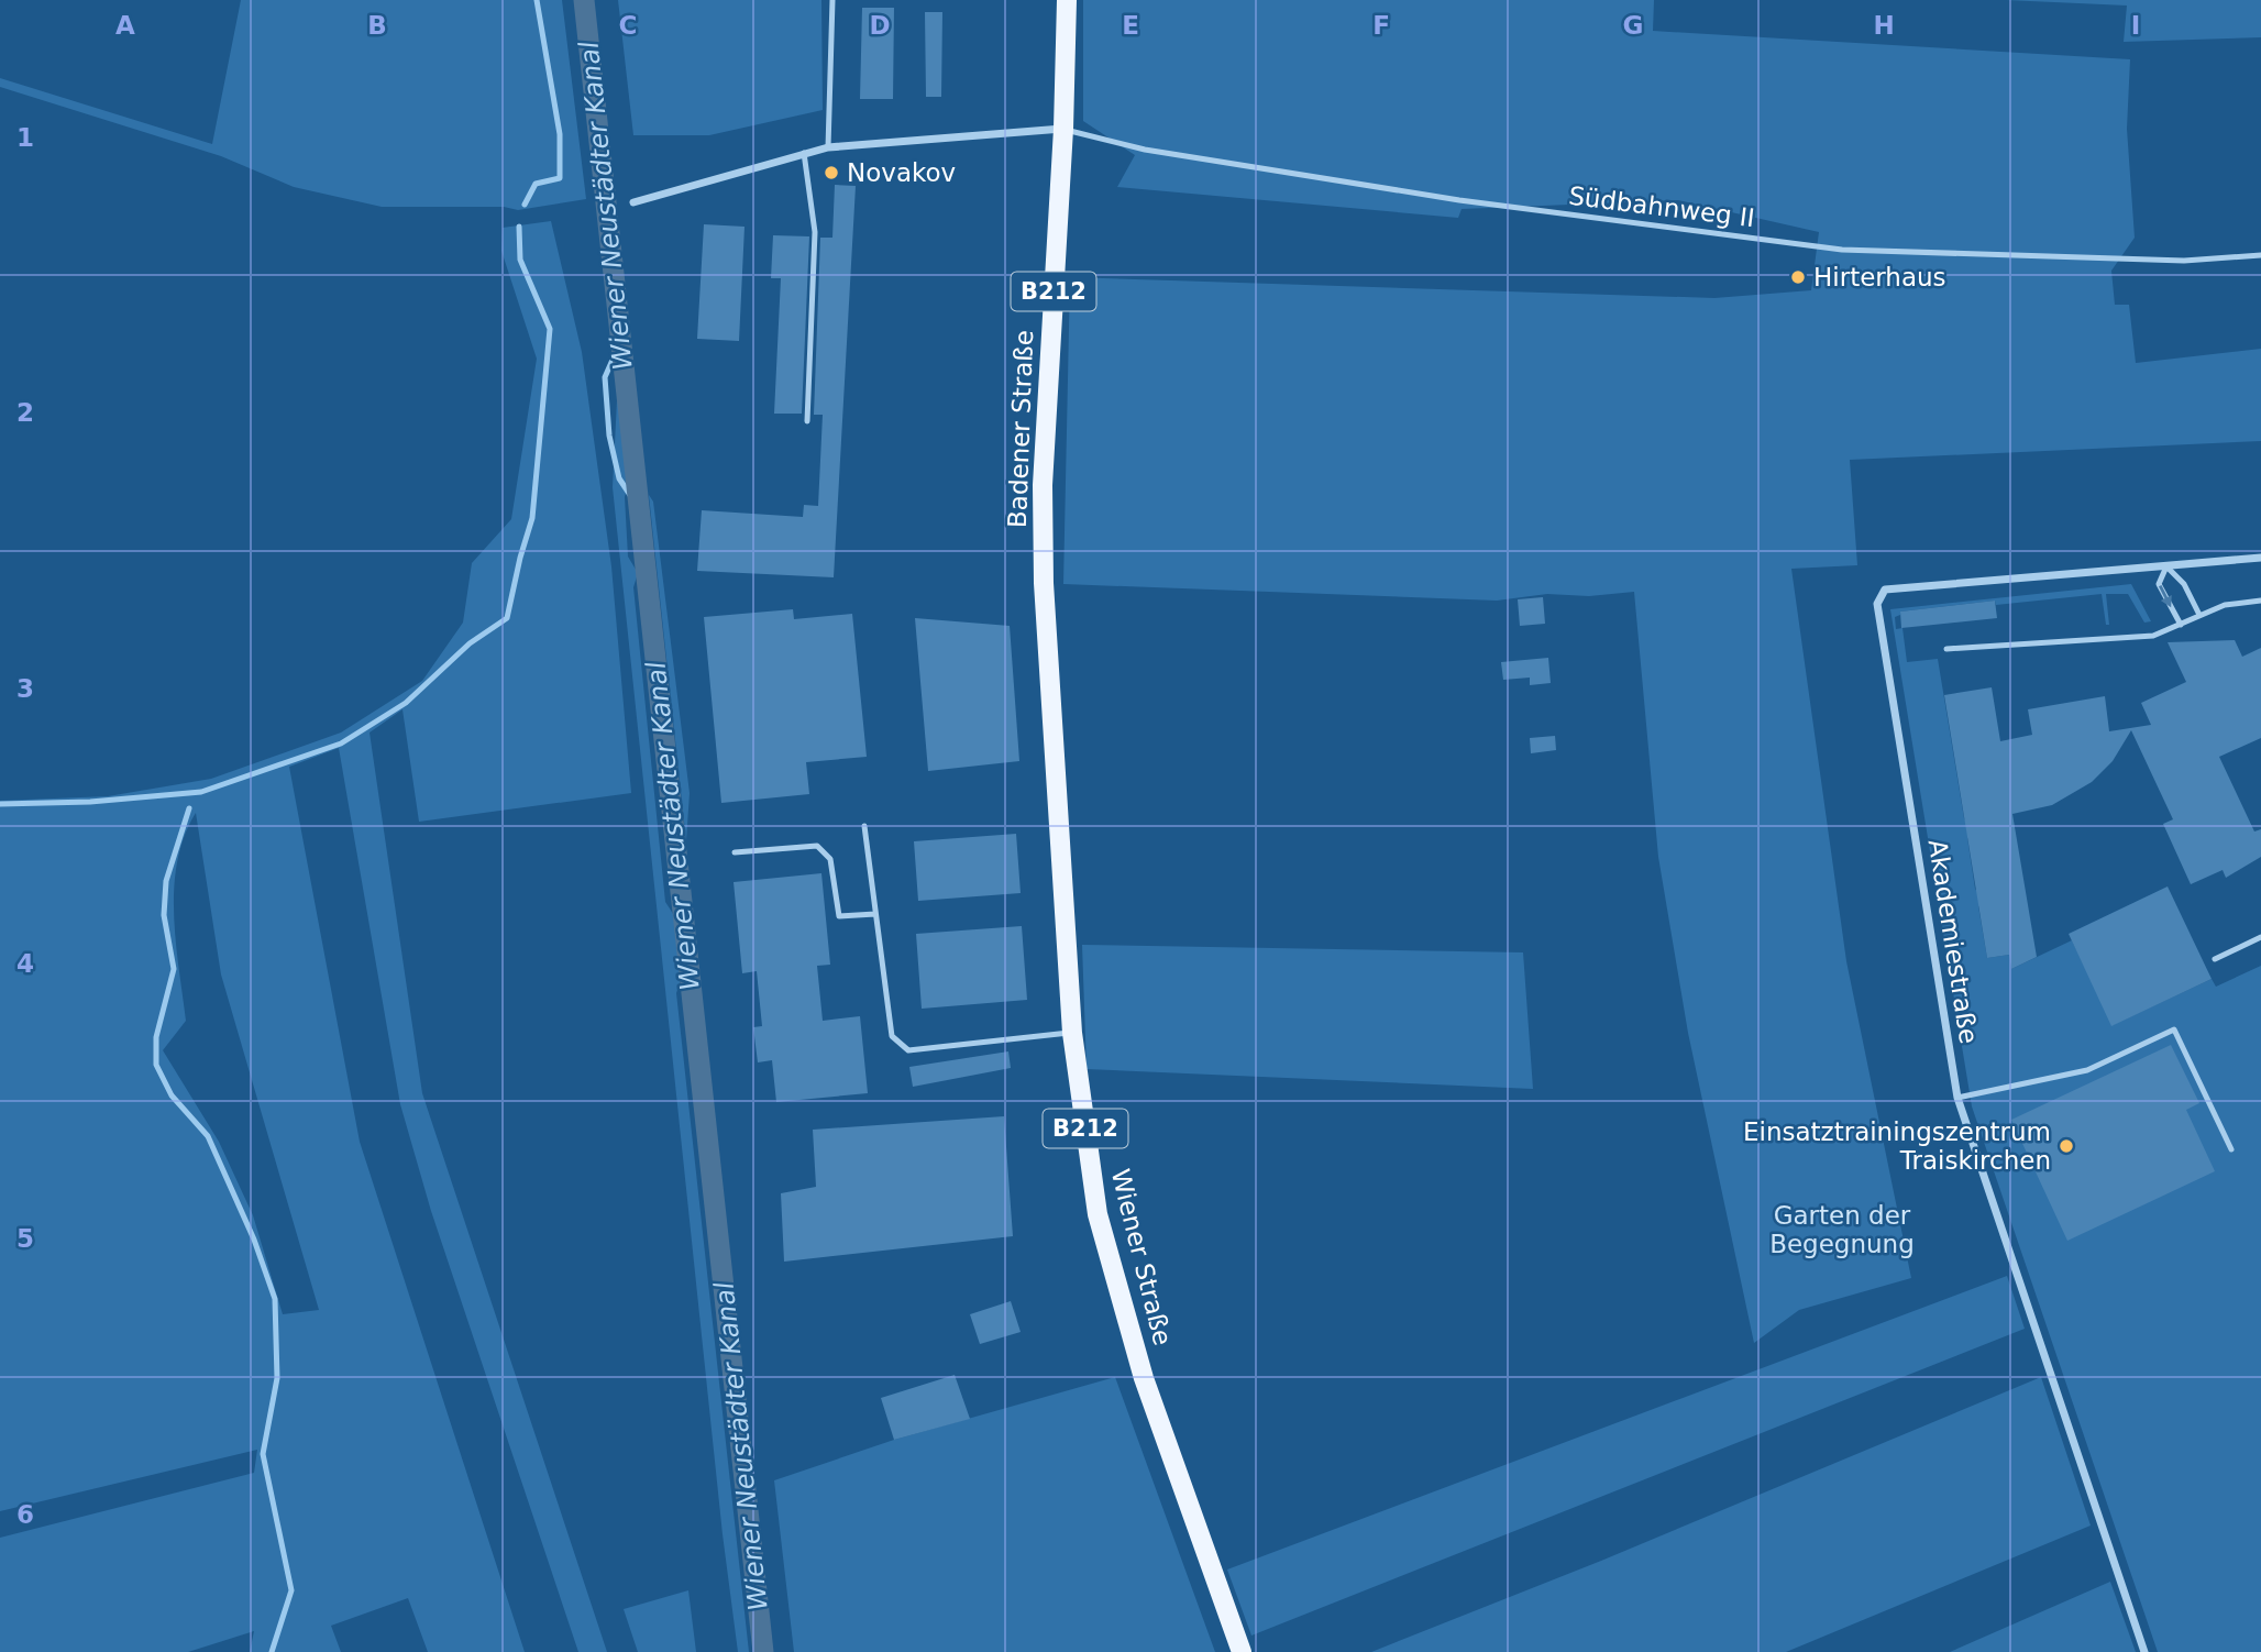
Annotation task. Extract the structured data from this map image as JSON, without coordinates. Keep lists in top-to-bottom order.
{
  "streets": {
    "main road": ["B212", "Badener Straße", "Wiener Straße"],
    "street": ["Akademiestraße"],
    "lane": ["Südbahnweg II"]
  },
  "crossings": [
    ["Südbahnweg II", "Badener Straße"],
    ["Badener Straße", "Wiener Straße"]
  ],
  "water": ["Wiener Neustädter Kanal"],
  "parks": ["Garten der Begegnung"],
  "places": ["Novakov", "Hirterhaus", "Einsatztrainingszentrum Traiskirchen"],
  "grid": {
    "columns": [
      "A",
      "B",
      "C",
      "D",
      "E",
      "F",
      "G",
      "H",
      "I"
    ],
    "rows": [
      "1",
      "2",
      "3",
      "4",
      "5",
      "6"
    ]
  }
}
